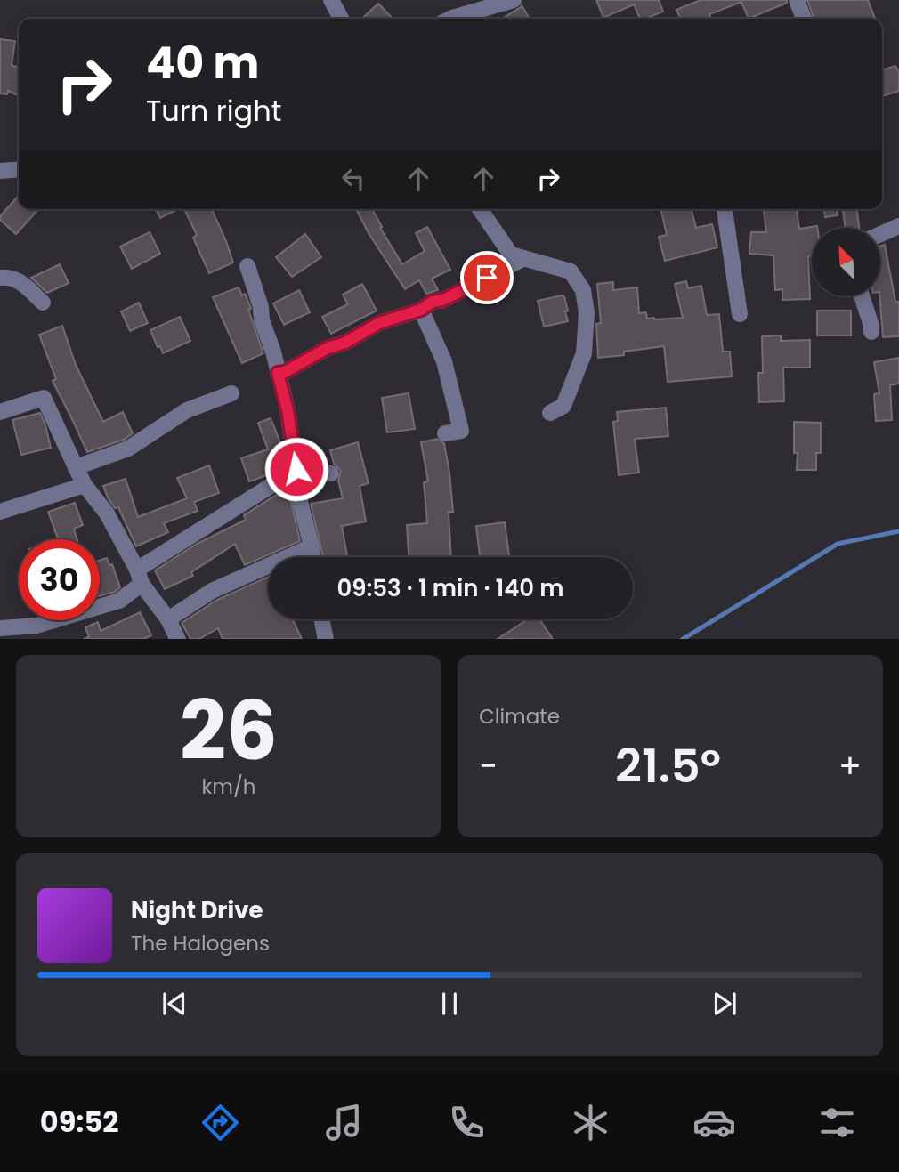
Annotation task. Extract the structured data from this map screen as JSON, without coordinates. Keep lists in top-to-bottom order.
{
  "north": "top left",
  "page": {
    "turn": ["40 m", "Turn right"],
    "limit": "30",
    "trip": "09:53 · 1 min · 140 m",
    "tile": [
      ["26", "km/h"],
      "Climate"
    ],
    "heat": ["−", "21.5°", "+"],
    "song": ["Night Drive", "The Halogens"],
    "tabs": "09:52"
  }
}
